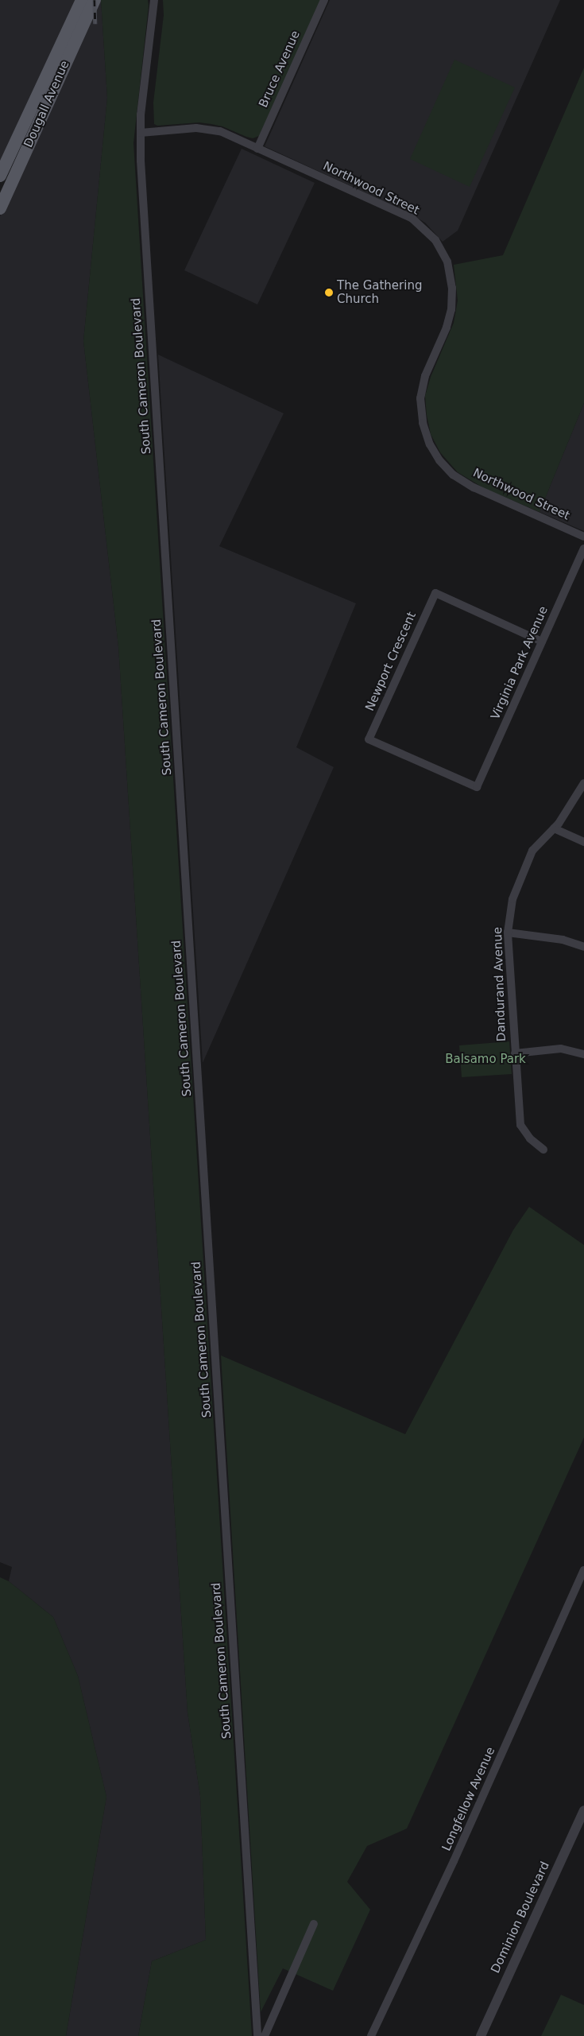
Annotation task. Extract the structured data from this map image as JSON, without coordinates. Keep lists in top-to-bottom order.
{
  "streets": {
    "main road": ["Dougall Avenue"],
    "street": [
      "Bruce Avenue",
      "Northwood Street",
      "South Cameron Boulevard",
      "Newport Crescent",
      "Virginia Park Avenue",
      "Dandurand Avenue",
      "Longfellow Avenue",
      "Dominion Boulevard"
    ]
  },
  "crossings": [
    ["Bruce Avenue", "Northwood Street"],
    ["Northwood Street", "South Cameron Boulevard"],
    ["Newport Crescent", "Virginia Park Avenue"]
  ],
  "parks": ["Balsamo Park"],
  "places": ["The Gathering Church"]
}
